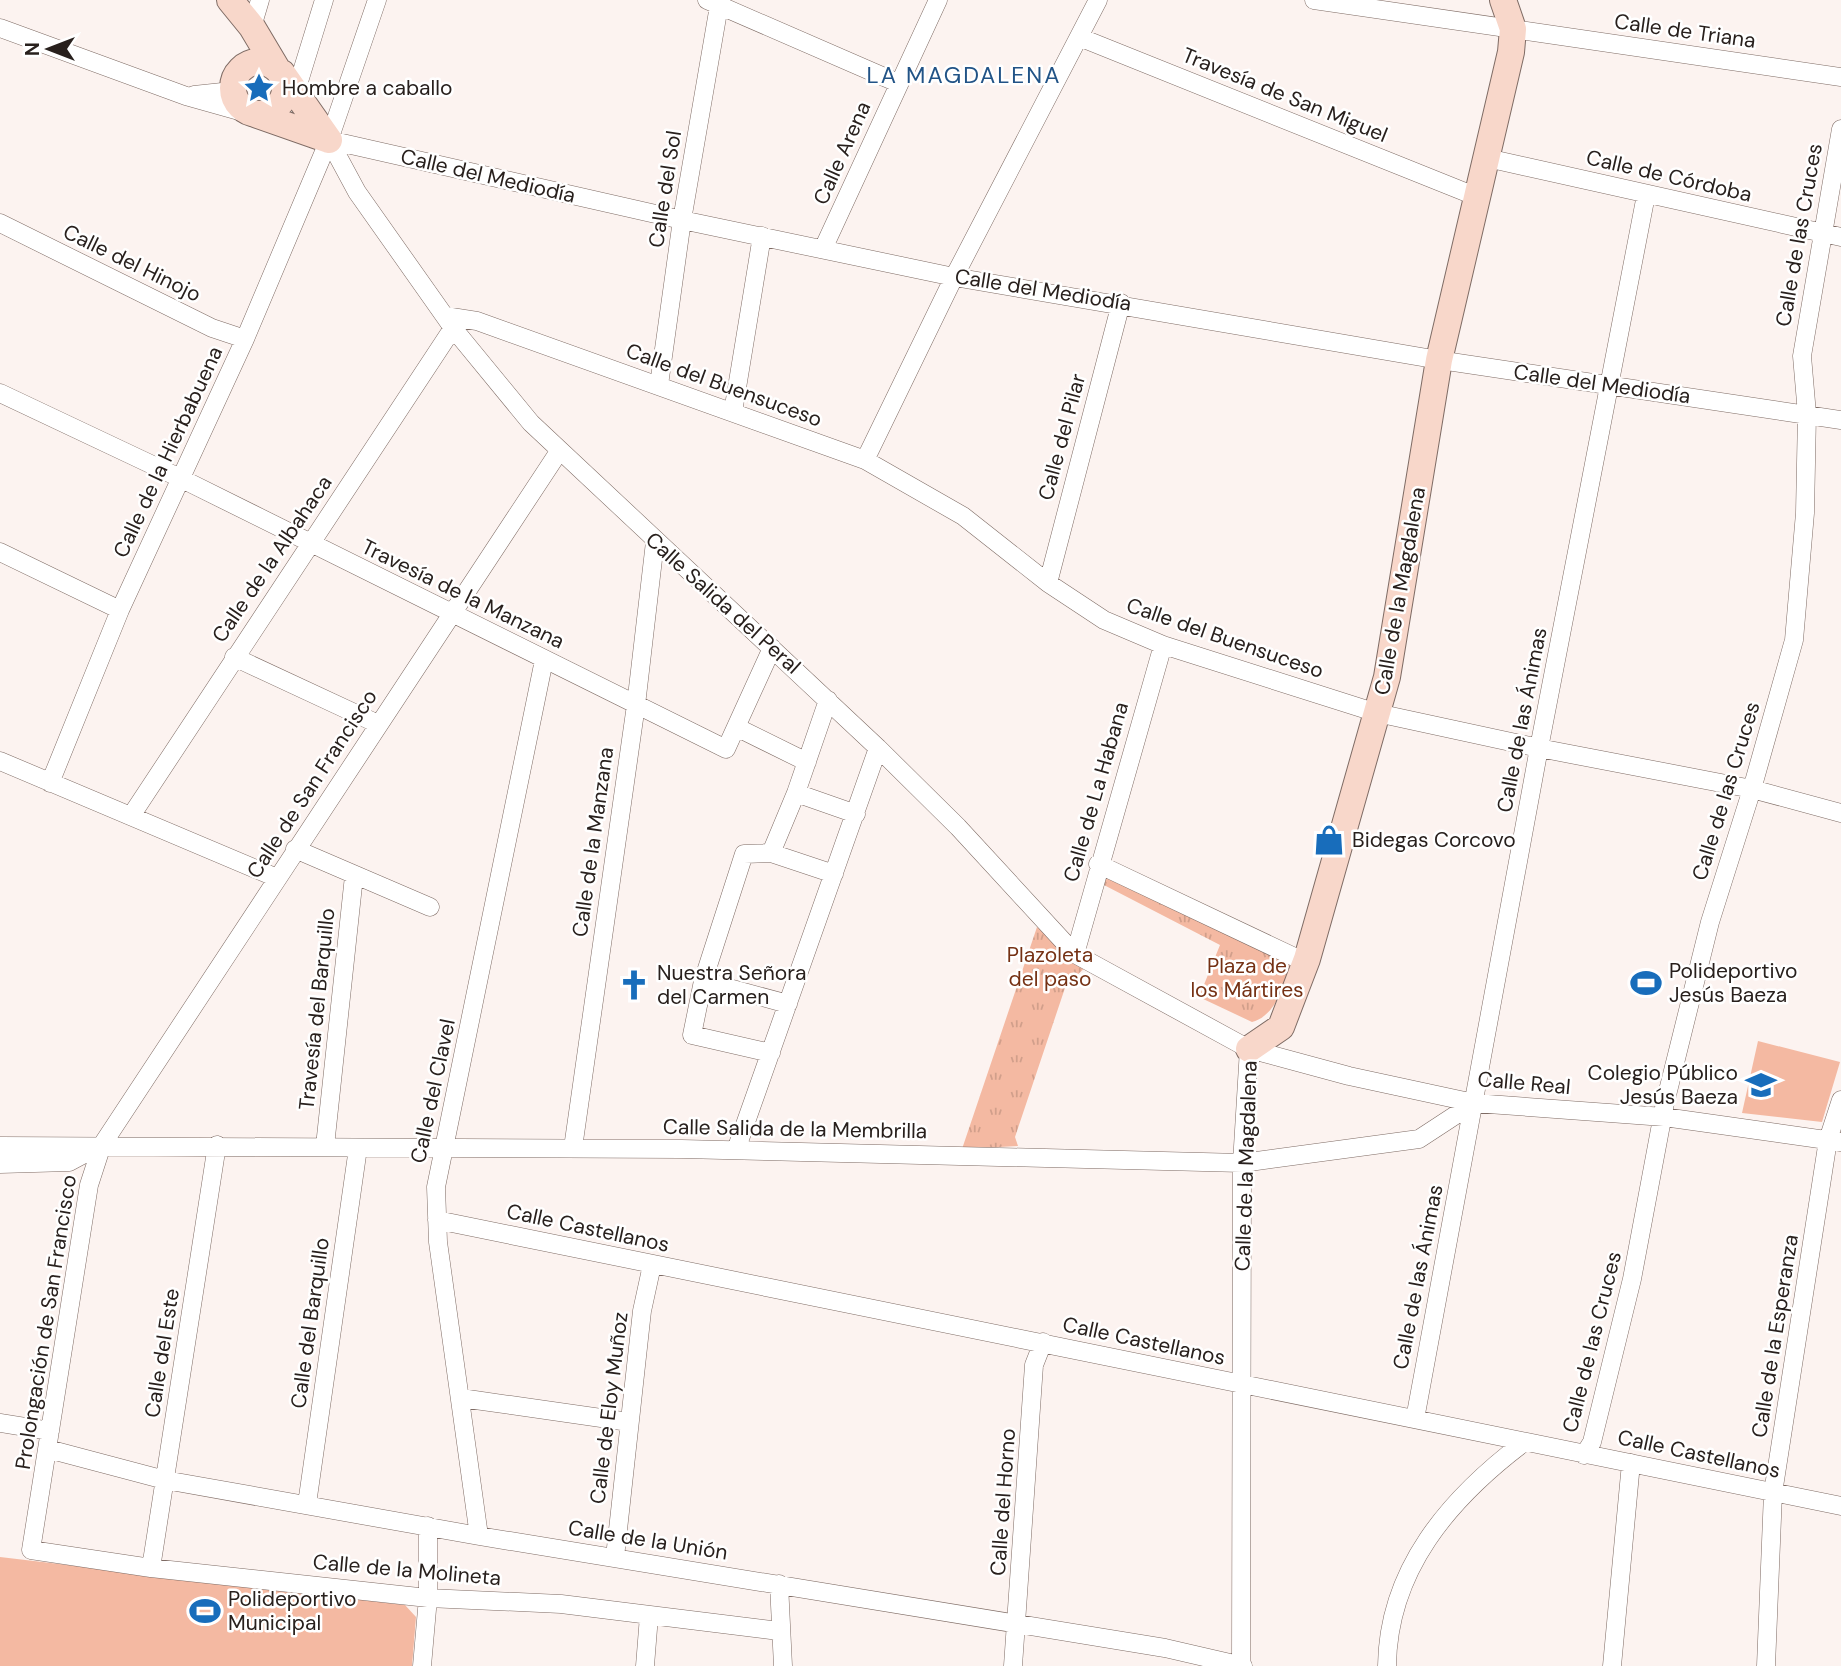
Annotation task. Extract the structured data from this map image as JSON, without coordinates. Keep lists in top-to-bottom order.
{
  "streets": {
    "street": [
      "Calle de Triana",
      "Travesía de San Miguel",
      "Calle Arena",
      "Calle del Mediodía",
      "Calle de Córdoba",
      "Calle del Sol",
      "Calle de las Cruces",
      "Calle del Hinojo",
      "Calle del Buensuceso",
      "Calle del Pilar",
      "Calle de la Hierbabuena",
      "Calle de la Albahaca",
      "Calle de la Magdalena",
      "Travesía de la Manzana",
      "Calle Salida del Peral",
      "Calle de las Ánimas",
      "Calle de San Francisco",
      "Calle de La Habana",
      "Calle de la Manzana",
      "Travesía del Barquillo",
      "Calle Real",
      "Calle del Clavel",
      "Calle Salida de la Membrilla",
      "Calle Castellanos",
      "Prolongación de San Francisco",
      "Calle del Barquillo",
      "Calle de la Esperanza",
      "Calle del Este",
      "Calle de Eloy Muñoz",
      "Calle del Horno",
      "Calle de la Unión",
      "Calle de la Molineta"
    ]
  },
  "crossings": [
    ["Calle de Triana", "Calle de la Magdalena"],
    ["Travesía de San Miguel", "Calle de la Magdalena"],
    ["Calle Arena", "Calle del Mediodía"],
    ["Calle del Mediodía", "Calle del Sol"],
    ["Calle del Mediodía", "Calle de las Cruces"],
    ["Calle del Mediodía", "Calle del Pilar"],
    ["Calle del Mediodía", "Calle de la Hierbabuena"],
    ["Calle del Mediodía", "Calle de la Magdalena"],
    ["Calle del Mediodía", "Calle Salida del Peral"],
    ["Calle del Mediodía", "Calle de las Ánimas"],
    ["Calle de Córdoba", "Calle de las Cruces"],
    ["Calle de Córdoba", "Calle de la Magdalena"],
    ["Calle de Córdoba", "Calle de las Ánimas"],
    ["Calle del Sol", "Calle del Buensuceso"],
    ["Calle de las Cruces", "Calle del Buensuceso"],
    ["Calle de las Cruces", "Calle Real"],
    ["Calle de las Cruces", "Calle Castellanos"],
    ["Calle del Hinojo", "Calle de la Hierbabuena"],
    ["Calle del Buensuceso", "Calle del Pilar"],
    ["Calle del Buensuceso", "Calle de la Albahaca"],
    ["Calle del Buensuceso", "Calle de la Magdalena"],
    ["Calle del Buensuceso", "Calle Salida del Peral"],
    ["Calle del Buensuceso", "Calle de las Ánimas"],
    ["Calle del Buensuceso", "Calle de La Habana"],
    ["Calle de la Hierbabuena", "Travesía de la Manzana"],
    ["Calle de la Hierbabuena", "Calle Salida del Peral"],
    ["Calle de la Albahaca", "Travesía de la Manzana"],
    ["Calle de la Albahaca", "Calle Salida del Peral"],
    ["Calle de la Magdalena", "Calle Salida del Peral"],
    ["Calle de la Magdalena", "Calle Real"],
    ["Calle de la Magdalena", "Calle Salida de la Membrilla"],
    ["Calle de la Magdalena", "Calle Castellanos"],
    ["Calle de la Magdalena", "Calle de la Unión"],
    ["Travesía de la Manzana", "Calle de San Francisco"],
    ["Travesía de la Manzana", "Calle de la Manzana"],
    ["Travesía de la Manzana", "Calle del Clavel"],
    ["Calle Salida del Peral", "Calle de San Francisco"],
    ["Calle Salida del Peral", "Calle de La Habana"],
    ["Calle Salida del Peral", "Calle de la Manzana"],
    ["Calle Salida del Peral", "Calle Real"],
    ["Calle de las Ánimas", "Calle Real"],
    ["Calle de las Ánimas", "Calle Salida de la Membrilla"],
    ["Calle de las Ánimas", "Calle Castellanos"],
    ["Calle de San Francisco", "Calle Salida de la Membrilla"],
    ["Calle de San Francisco", "Prolongación de San Francisco"],
    ["Calle de la Manzana", "Calle Salida de la Membrilla"],
    ["Travesía del Barquillo", "Calle Salida de la Membrilla"],
    ["Calle Real", "Calle Salida de la Membrilla"],
    ["Calle Real", "Calle de la Esperanza"],
    ["Calle del Clavel", "Calle Salida de la Membrilla"],
    ["Calle del Clavel", "Calle Castellanos"],
    ["Calle del Clavel", "Calle de la Unión"],
    ["Calle Salida de la Membrilla", "Prolongación de San Francisco"],
    ["Calle Salida de la Membrilla", "Calle del Barquillo"],
    ["Calle Salida de la Membrilla", "Calle del Este"],
    ["Calle Castellanos", "Calle de la Esperanza"],
    ["Calle Castellanos", "Calle de Eloy Muñoz"],
    ["Calle Castellanos", "Calle del Horno"],
    ["Prolongación de San Francisco", "Calle de la Unión"],
    ["Prolongación de San Francisco", "Calle de la Molineta"],
    ["Calle del Barquillo", "Calle de la Unión"],
    ["Calle del Este", "Calle de la Unión"],
    ["Calle del Este", "Calle de la Molineta"],
    ["Calle de Eloy Muñoz", "Calle de la Unión"],
    ["Calle del Horno", "Calle de la Unión"]
  ],
  "districts": ["LA MAGDALENA"],
  "parks": ["Plazoleta del paso", "Plaza de los Mártires"],
  "places": {
    "place": ["Hombre a caballo"],
    "shop": ["Bidegas Corcovo"],
    "sports": ["Polideportivo Jesús Baeza", "Polideportivo Municipal"],
    "church": ["Nuestra Señora del Carmen"],
    "school or university": ["Colegio Público Jesús Baeza"]
  },
  "north": "left"
}
